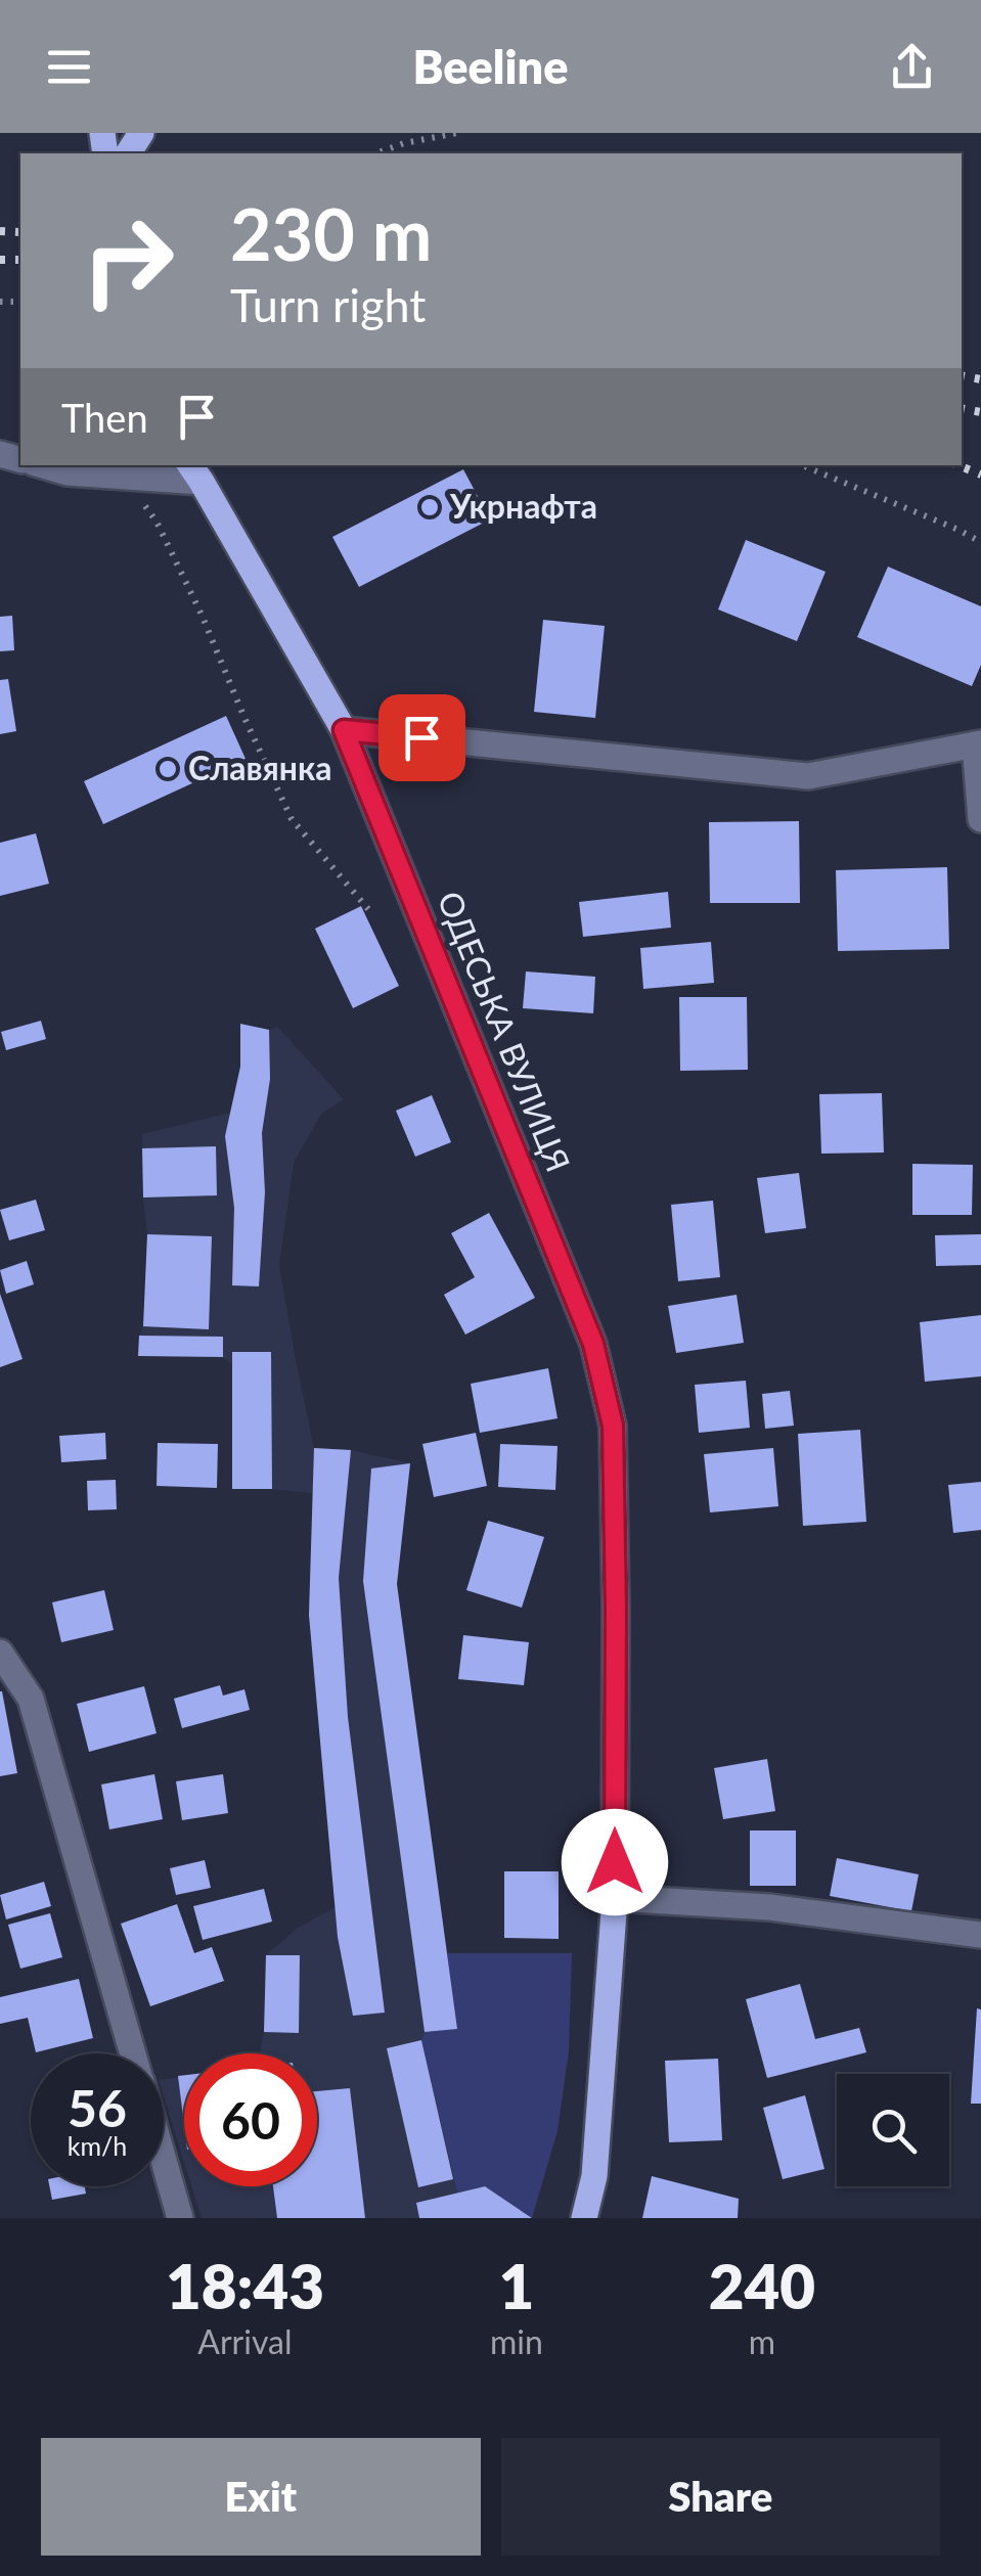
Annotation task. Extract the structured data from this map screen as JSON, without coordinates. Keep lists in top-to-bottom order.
{
  "streets": {
    "main road": ["ОДЕСЬКА ВУЛИЦЯ"]
  },
  "places": ["Укрнафта", "Славянка"],
  "page": {
    "header": "Beeline",
    "turn": ["230 m", "Turn right"],
    "then": "Then",
    "speed": "56 km/h",
    "limit": "60",
    "eta": [
      "18:43",
      "Arrival",
      "1",
      "min",
      "240",
      "m"
    ],
    "buttons": ["Exit", "Share"]
  }
}
